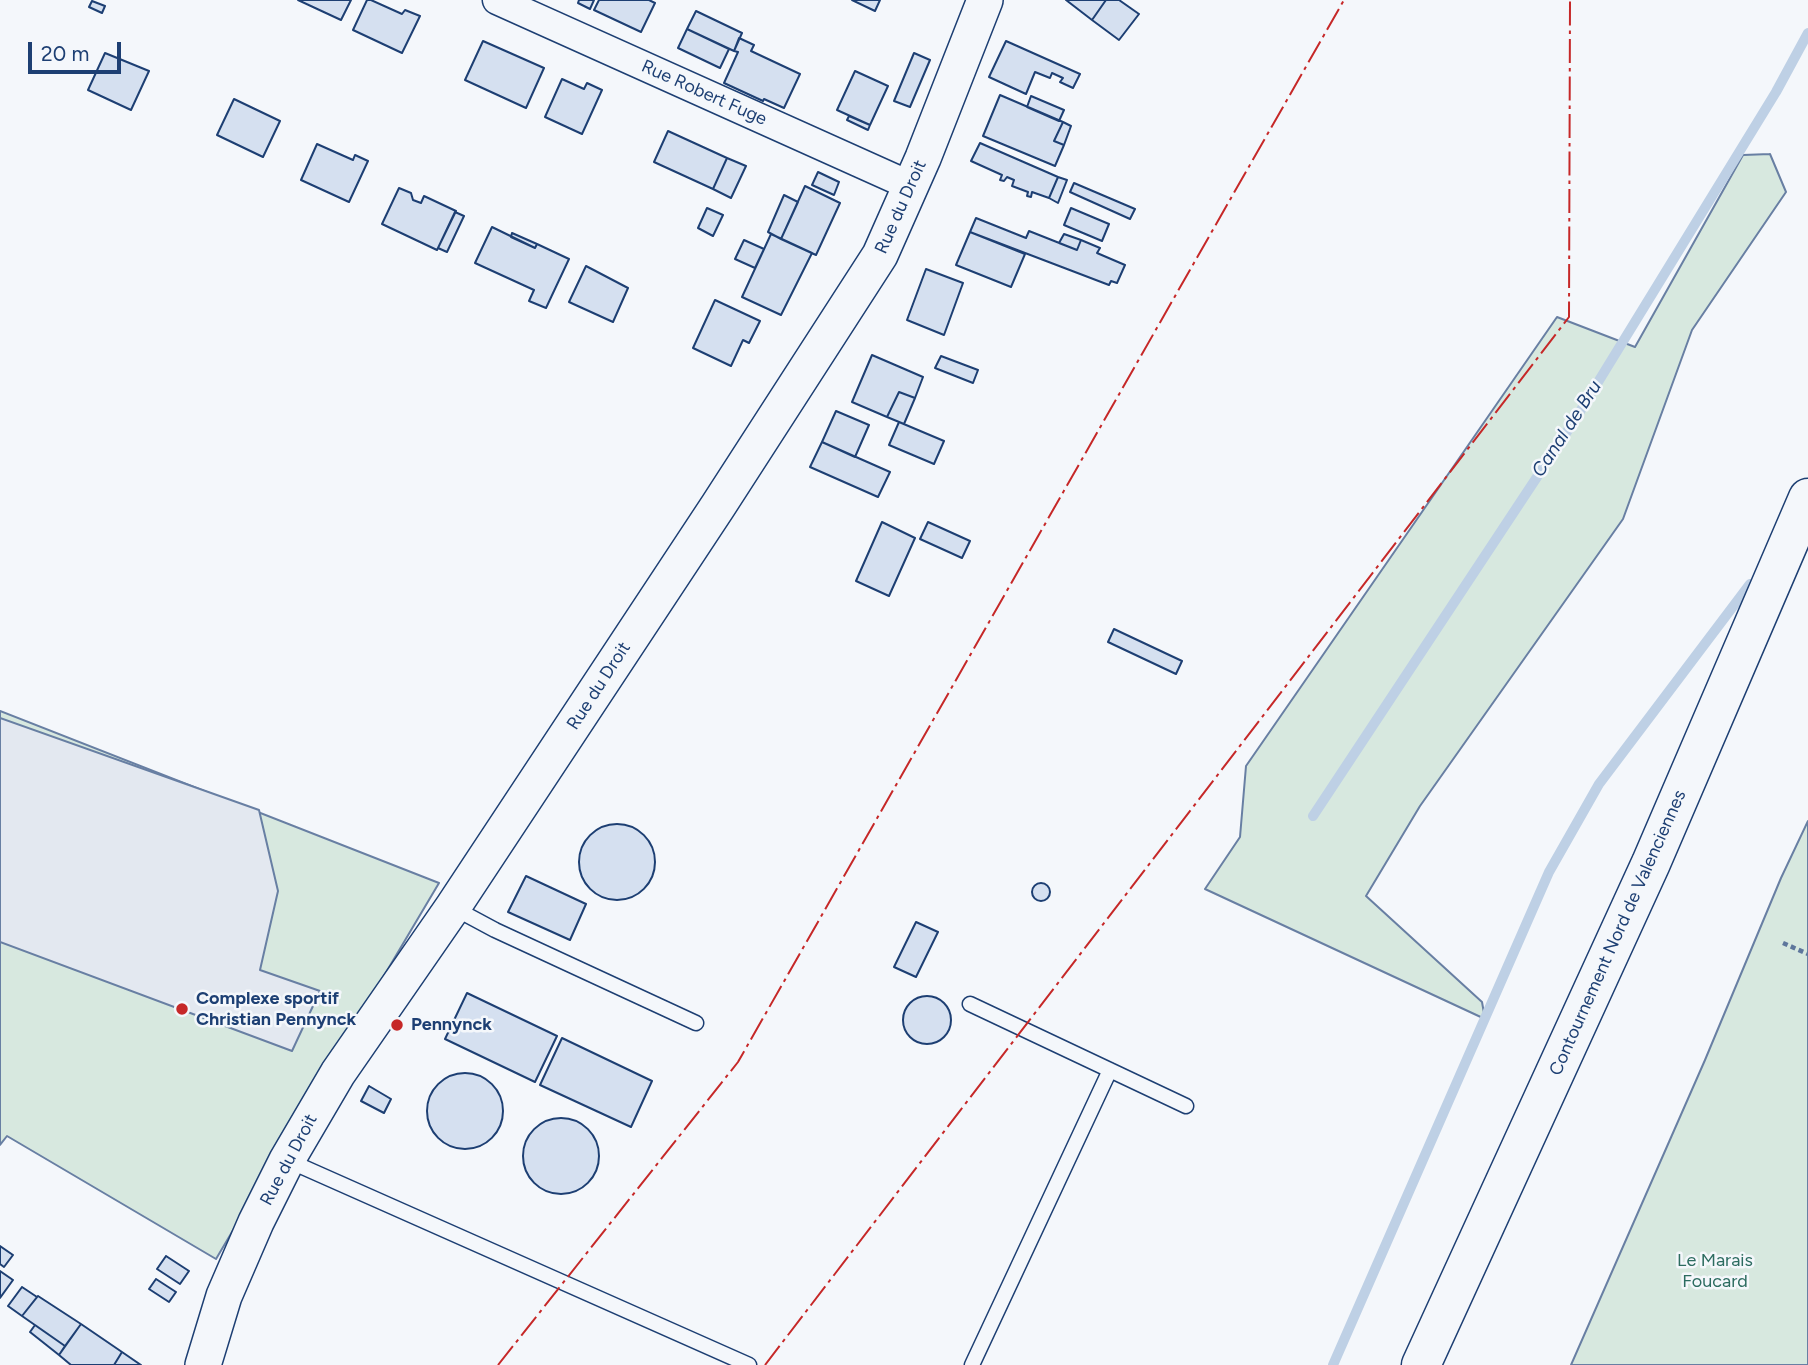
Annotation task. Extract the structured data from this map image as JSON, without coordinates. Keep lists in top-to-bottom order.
{
  "streets": {
    "main road": ["Contournement Nord de Valenciennes"],
    "street": ["Rue Robert Fuge", "Rue du Droit"]
  },
  "crossings": [
    ["Rue Robert Fuge", "Rue du Droit"]
  ],
  "water": ["Canal de Bru"],
  "parks": ["Le Marais Foucard"],
  "places": ["Complexe sportif Christian Pennynck", "Pennynck"],
  "scale_bar": "20 m"
}
